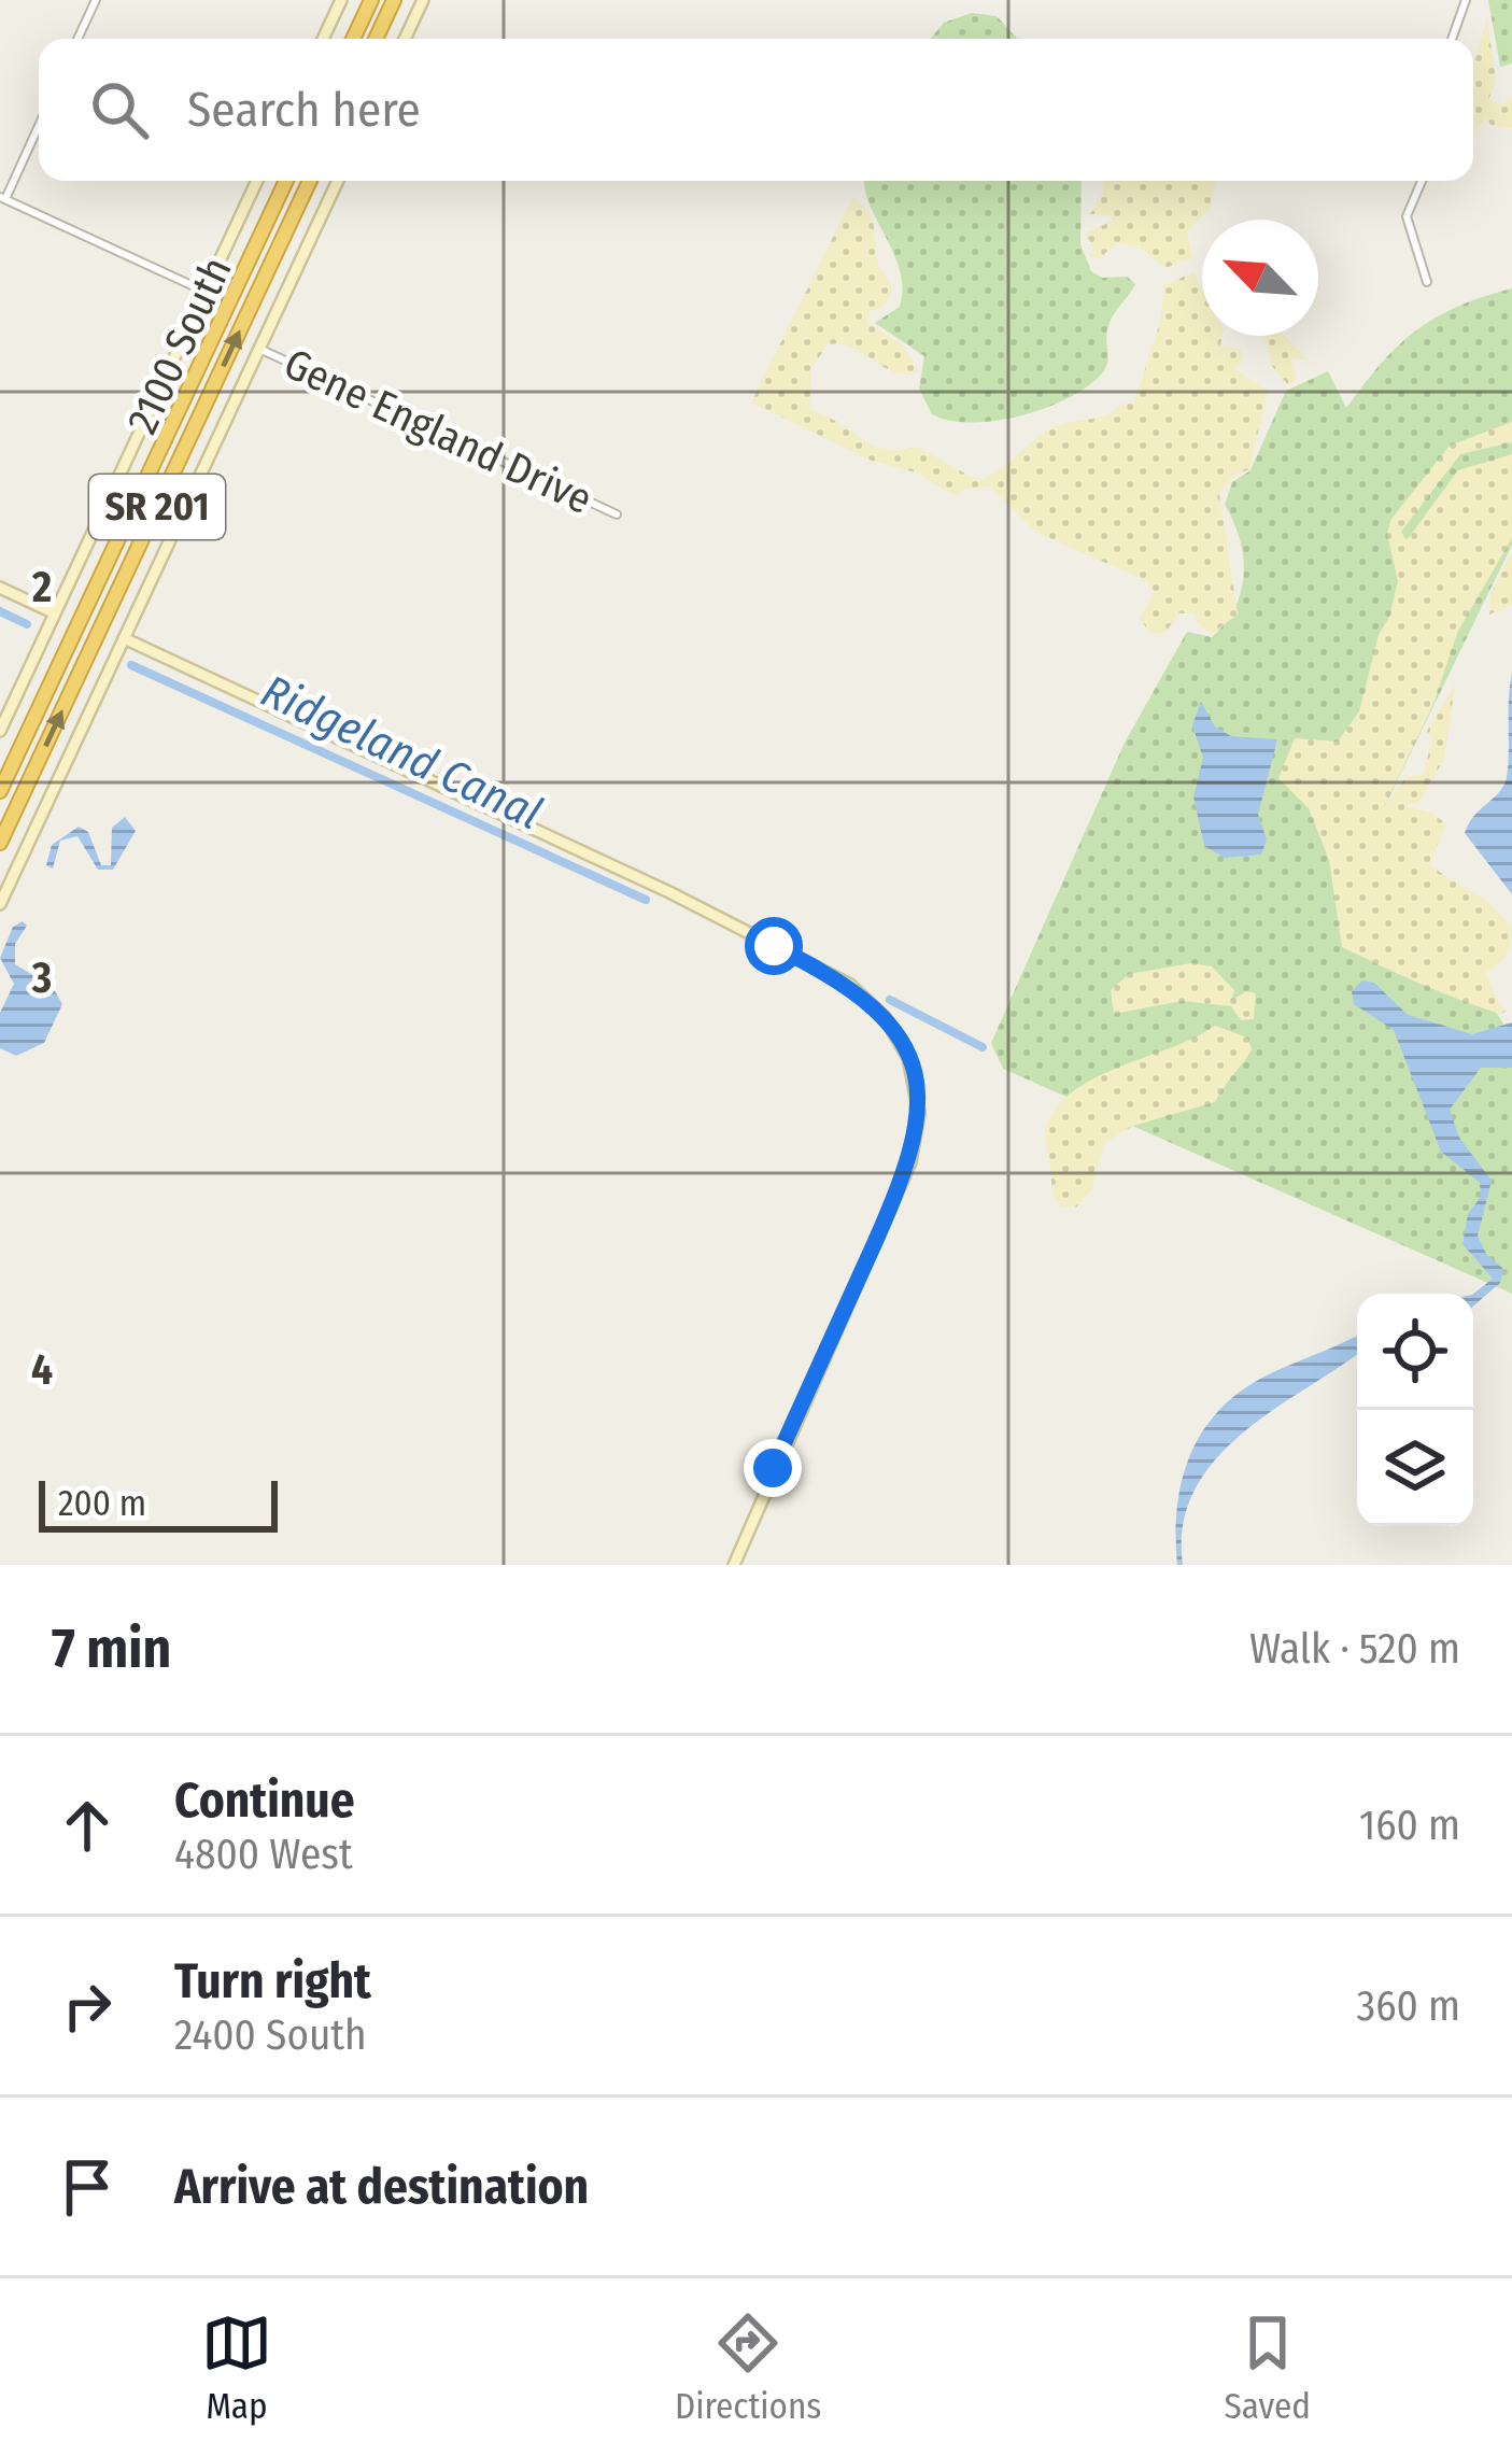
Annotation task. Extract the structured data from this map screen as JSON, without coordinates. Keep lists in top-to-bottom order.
{
  "streets": {
    "highway": ["SR 201"],
    "street": ["2100 South", "Gene England Drive"]
  },
  "water": ["Ridgeland Canal"],
  "scale_bar": "200 m",
  "north": "top left",
  "page": {
    "search": "Search here",
    "scale": "200 m",
    "heading": ["7 min", "Walk · 520 m"],
    "list": [
      ["Continue", "4800 West", "160 m"],
      ["Turn right", "2400 South", "360 m"],
      "Arrive at destination"
    ],
    "nav": ["Map", "Directions", "Saved"]
  },
  "grid": {
    "rows": ["2", "3", "4"]
  }
}
